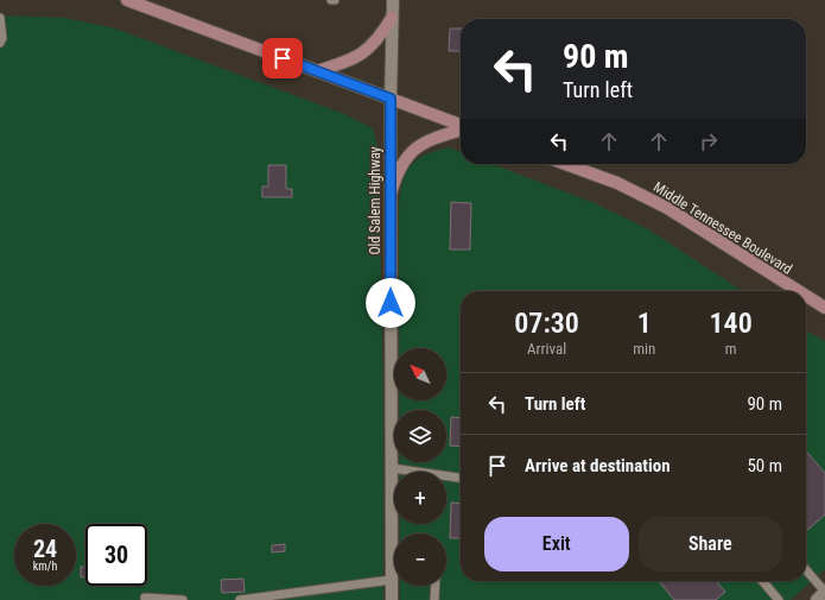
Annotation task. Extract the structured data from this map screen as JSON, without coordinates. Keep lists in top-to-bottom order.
{
  "streets": {
    "main road": ["Middle Tennessee Boulevard"],
    "street": ["Old Salem Highway"]
  },
  "north": "top left",
  "page": {
    "turn": ["90 m", "Turn left"],
    "eta": [
      "07:30",
      "Arrival",
      "1",
      "min",
      "140",
      "m"
    ],
    "map_buttons": ["+", "−"],
    "list": [
      {
        "name": "Turn left",
        "value": "90 m"
      },
      {
        "name": "Arrive at destination",
        "value": "50 m"
      }
    ],
    "buttons": ["Exit", "Share"],
    "speed": "24 km/h",
    "limit": "30"
  }
}
